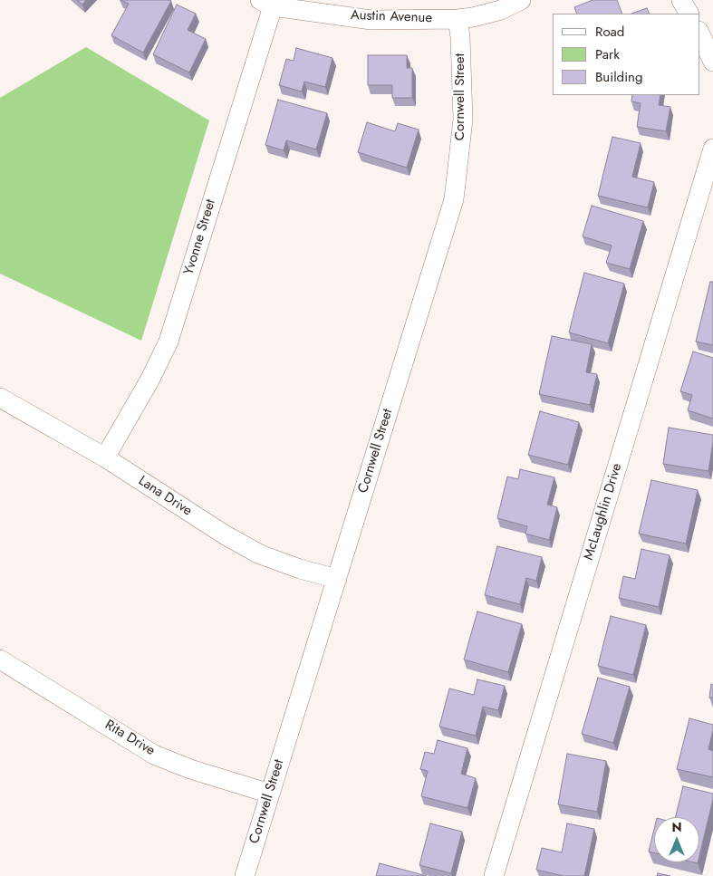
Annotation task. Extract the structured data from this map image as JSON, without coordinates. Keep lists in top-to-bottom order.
{
  "streets": {
    "street": [
      "Austin Avenue",
      "Cornwell Street",
      "Yvonne Street",
      "Lana Drive",
      "McLaughlin Drive",
      "Rita Drive"
    ]
  },
  "crossings": [
    ["Austin Avenue", "Cornwell Street"],
    ["Austin Avenue", "Yvonne Street"],
    ["Cornwell Street", "Lana Drive"],
    ["Cornwell Street", "Rita Drive"],
    ["Yvonne Street", "Lana Drive"]
  ],
  "legend": ["Road", "Park", "Building"],
  "north": "top"
}
